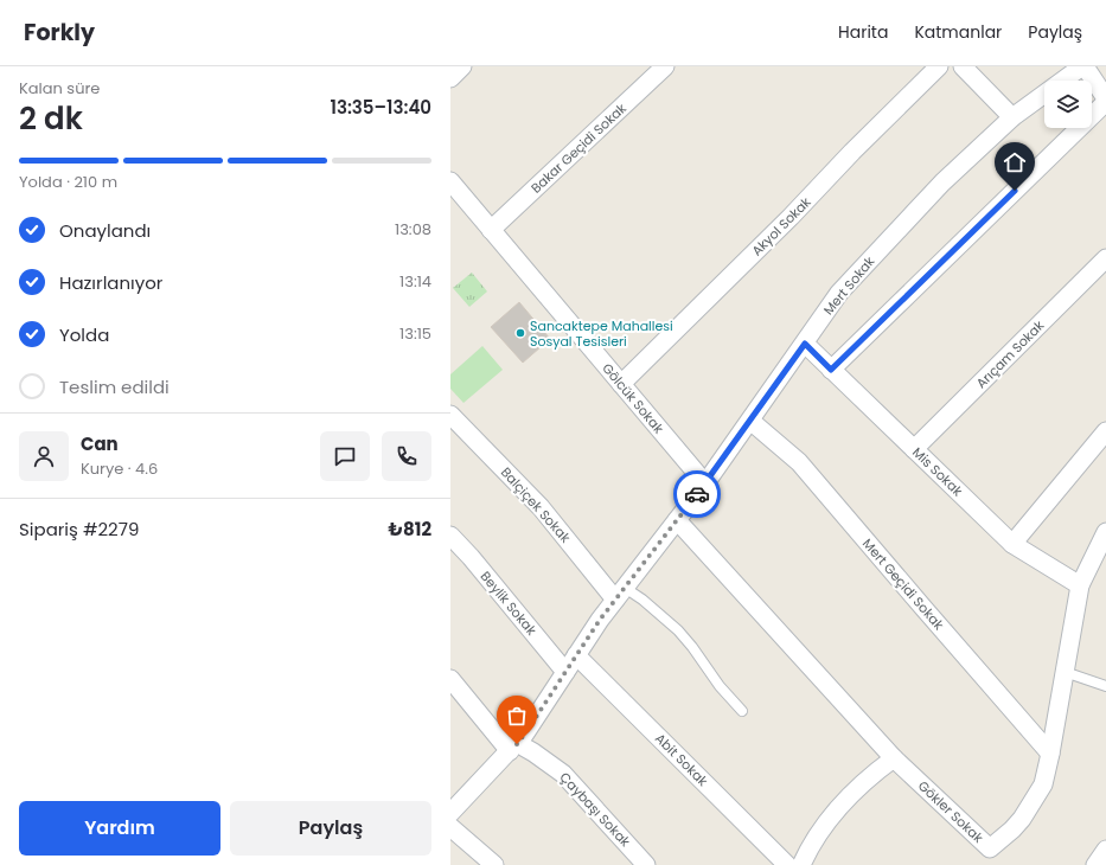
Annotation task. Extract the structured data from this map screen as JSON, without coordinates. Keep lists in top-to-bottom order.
{
  "streets": {
    "street": [
      "Bakar Geçidi Sokak",
      "Akyol Sokak",
      "Mert Sokak",
      "Arıçam Sokak",
      "Gölcük Sokak",
      "Mis Sokak",
      "Balçiçek Sokak",
      "Mert Geçidi Sokak",
      "Beylik Sokak",
      "Abit Sokak",
      "Çaybaşı Sokak",
      "Gökler Sokak"
    ]
  },
  "crossings": [
    ["Bakar Geçidi Sokak", "Gölcük Sokak"],
    ["Akyol Sokak", "Gölcük Sokak"],
    ["Mert Sokak", "Gölcük Sokak"],
    ["Mert Sokak", "Mis Sokak"],
    ["Mert Sokak", "Balçiçek Sokak"],
    ["Mert Sokak", "Mert Geçidi Sokak"],
    ["Mert Sokak", "Beylik Sokak"],
    ["Mert Sokak", "Abit Sokak"],
    ["Mert Sokak", "Çaybaşı Sokak"],
    ["Mert Sokak", "Gökler Sokak"],
    ["Arıçam Sokak", "Mis Sokak"],
    ["Mis Sokak", "Gökler Sokak"],
    ["Mert Geçidi Sokak", "Gökler Sokak"]
  ],
  "places": ["Sancaktepe Mahallesi Sosyal Tesisleri"],
  "page": {
    "header": "Forkly",
    "nav": ["Harita", "Katmanlar", "Paylaş"],
    "heading": ["2 dk", "Kalan süre", "13:35–13:40"],
    "panel": [
      "Can",
      "Kurye · 4.6",
      "Sipariş #2279",
      "₺812"
    ],
    "bar": "Yolda · 210 m",
    "list": [
      ["Onaylandı", "13:08"],
      ["Hazırlanıyor", "13:14"],
      ["Yolda", "13:15"],
      "Teslim edildi"
    ],
    "buttons": ["Yardım", "Paylaş"]
  }
}
